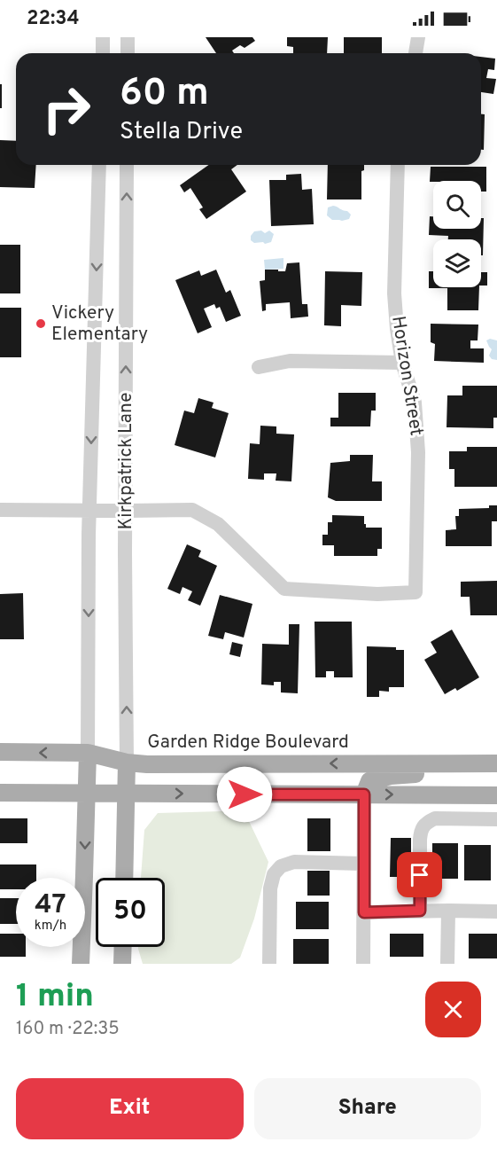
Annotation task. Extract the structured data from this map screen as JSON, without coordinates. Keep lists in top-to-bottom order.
{
  "streets": {
    "main road": ["Garden Ridge Boulevard"],
    "street": ["Horizon Street", "Kirkpatrick Lane"]
  },
  "crossings": [
    ["Horizon Street", "Kirkpatrick Lane"],
    ["Kirkpatrick Lane", "Garden Ridge Boulevard"]
  ],
  "places": ["Vickery Elementary"],
  "page": {
    "status": "22:34",
    "turn": ["60 m", "Stella Drive"],
    "speed": "47 km/h",
    "limit": "50",
    "heading": ["1 min", "160 m · 22:35"],
    "buttons": ["Exit", "Share"]
  }
}
